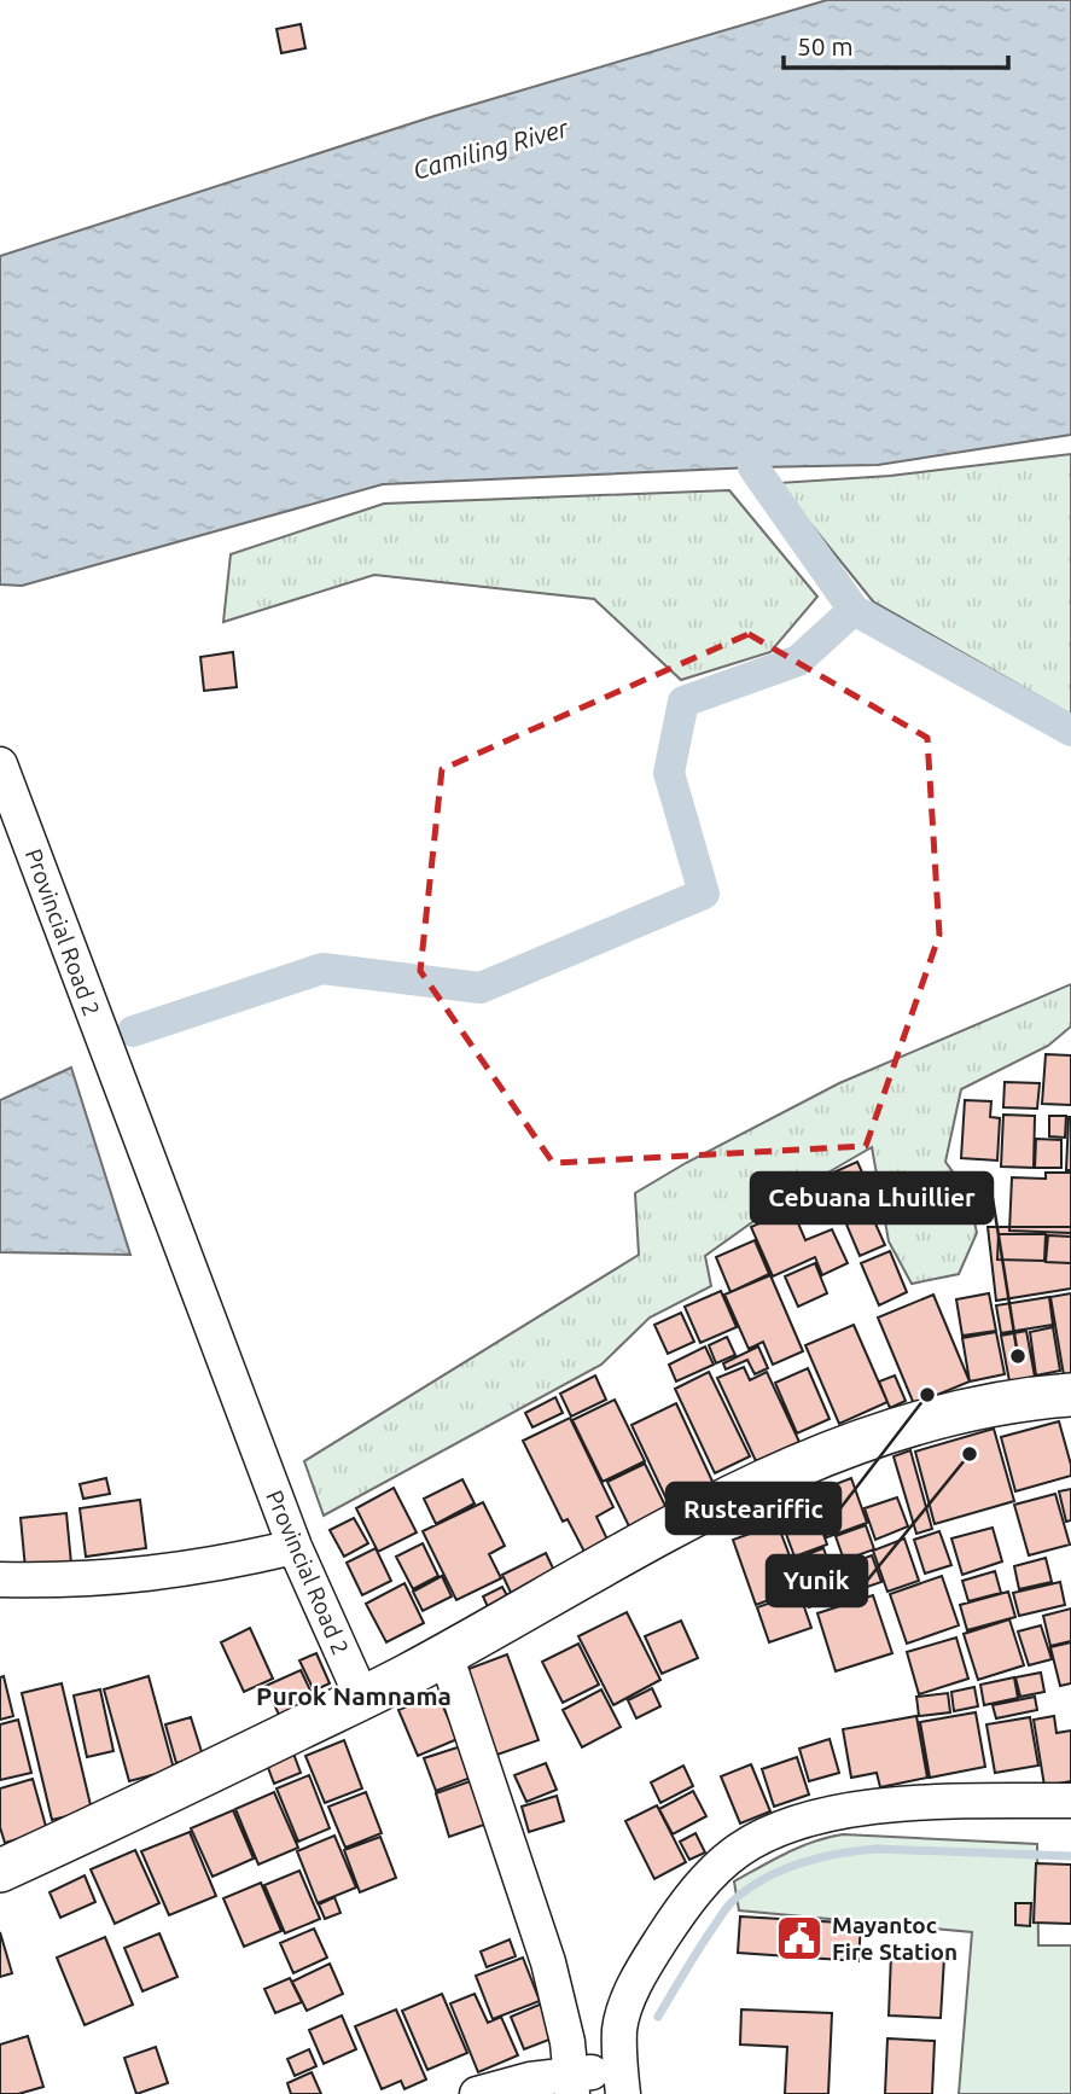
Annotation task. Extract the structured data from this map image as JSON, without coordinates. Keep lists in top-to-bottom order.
{
  "streets": {
    "street": ["Provincial Road 2"]
  },
  "districts": ["Purok Namnama"],
  "water": ["Camiling River"],
  "places": {
    "other": ["Cebuana Lhuillier", "Rusteariffic", "Yunik"],
    "public building": ["Mayantoc Fire Station"]
  },
  "scale_bar": "50 m"
}
